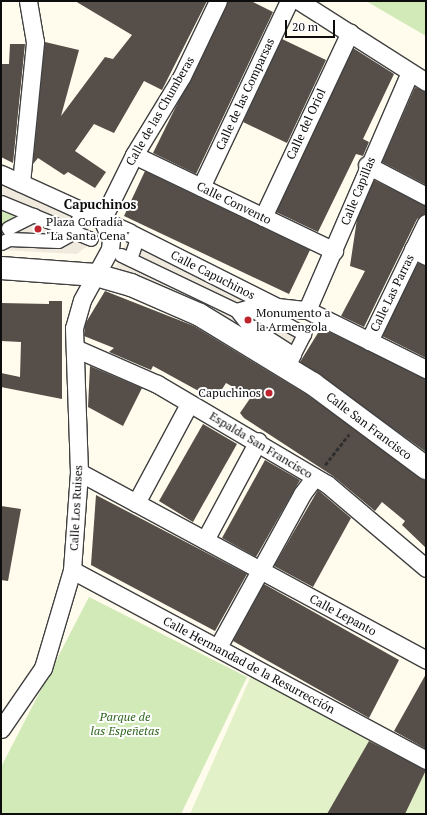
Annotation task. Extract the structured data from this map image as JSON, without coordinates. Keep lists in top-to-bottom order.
{
  "streets": {
    "street": [
      "Calle de las Comparsas",
      "Calle de las Chumberas",
      "Calle del Oriol",
      "Calle Capillas",
      "Calle Convento",
      "Calle Capuchinos",
      "Calle Las Parras",
      "Calle San Francisco",
      "Espalda San Francisco",
      "Calle Los Ruises",
      "Calle Lepanto",
      "Calle Hermandad de la Resurrección"
    ]
  },
  "crossings": [
    ["Calle de las Comparsas", "Calle Convento"],
    ["Calle de las Chumberas", "Calle Convento"],
    ["Calle de las Chumberas", "Calle Capuchinos"],
    ["Calle de las Chumberas", "Calle Los Ruises"],
    ["Calle del Oriol", "Calle Convento"],
    ["Calle Capillas", "Calle Convento"],
    ["Calle Capillas", "Calle Capuchinos"],
    ["Calle Capuchinos", "Calle Las Parras"],
    ["Calle Capuchinos", "Calle Los Ruises"],
    ["Calle San Francisco", "Calle Los Ruises"],
    ["Espalda San Francisco", "Calle Los Ruises"],
    ["Calle Los Ruises", "Calle Lepanto"],
    ["Calle Los Ruises", "Calle Hermandad de la Resurrección"]
  ],
  "districts": ["Capuchinos"],
  "parks": ["Parque de las Espeñetas"],
  "places": ["Plaza Cofradía \"La Santa Cena\"", "Monumento a la Armengola", "Capuchinos"],
  "scale_bar": "20 m"
}
